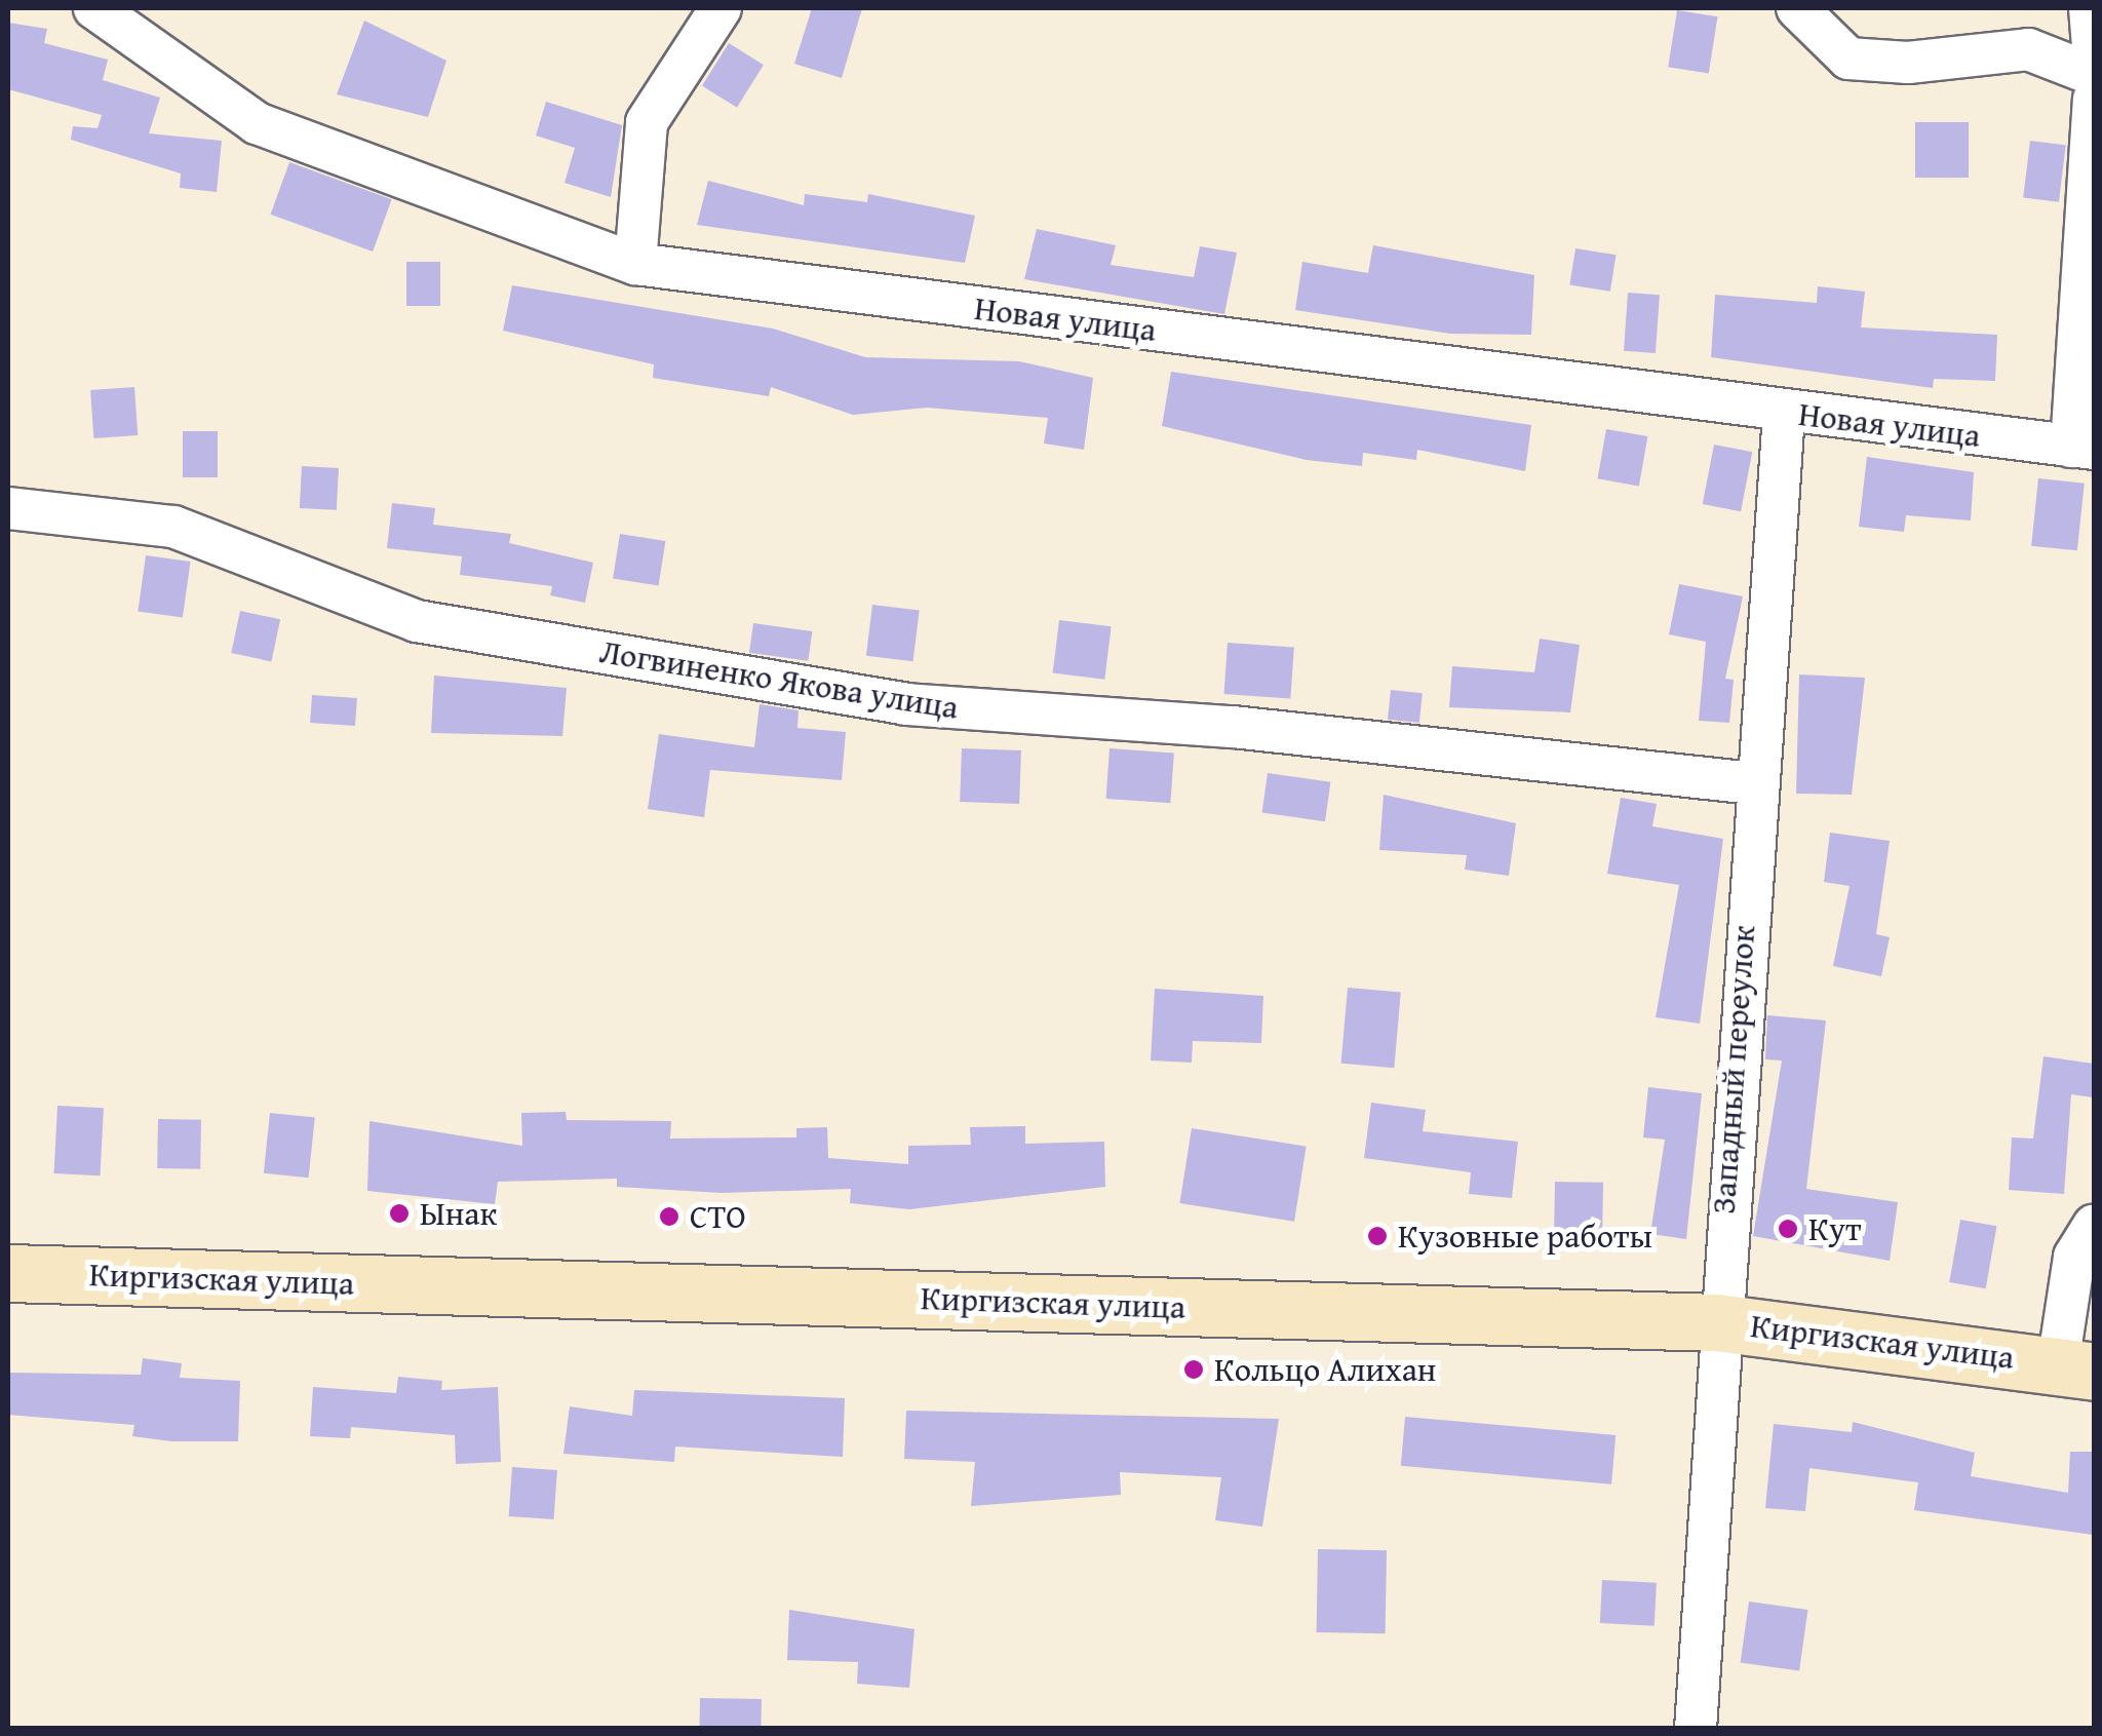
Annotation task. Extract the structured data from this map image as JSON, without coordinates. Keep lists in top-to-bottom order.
{
  "streets": {
    "main road": ["Киргизская улица"],
    "street": ["Новая улица", "Логвиненко Якова улица", "Западный переулок"]
  },
  "crossings": [
    ["Новая улица", "Западный переулок"],
    ["Логвиненко Якова улица", "Западный переулок"],
    ["Западный переулок", "Киргизская улица"]
  ],
  "places": [
    "Ынак",
    "СТО",
    "Кут",
    "Кузовные работы",
    "Кольцо Алихан"
  ]
}
